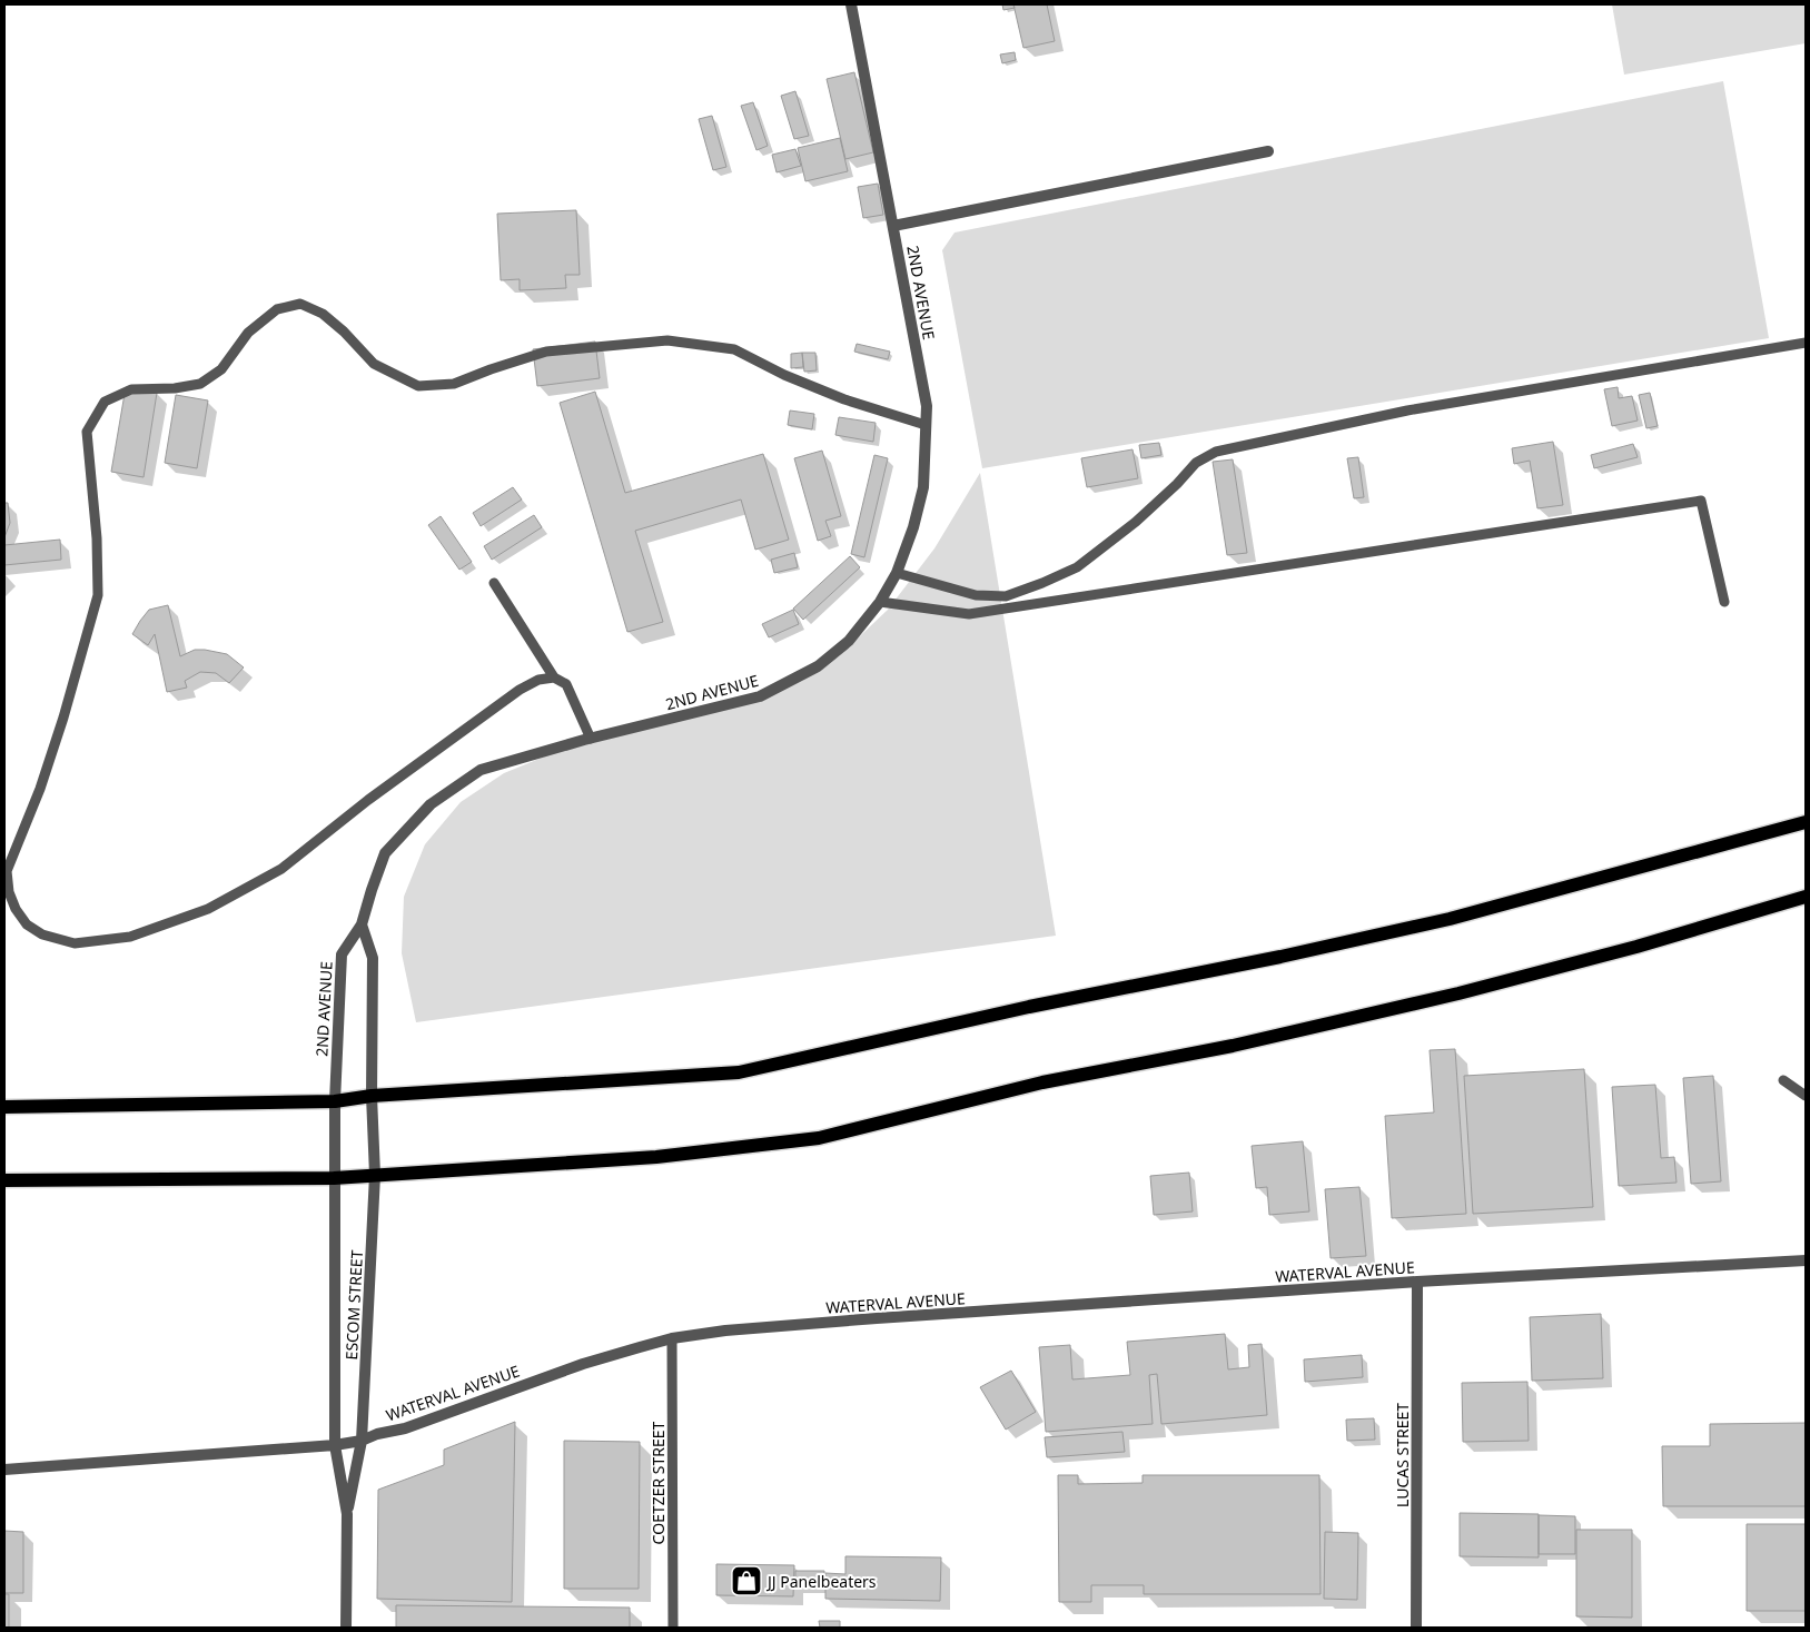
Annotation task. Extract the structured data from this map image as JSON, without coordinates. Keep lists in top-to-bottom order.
{
  "streets": {
    "street": [
      "2ND AVENUE",
      "WATERVAL AVENUE",
      "ESCOM STREET",
      "LUCAS STREET"
    ],
    "lane": ["COETZER STREET"]
  },
  "crossings": [
    ["2ND AVENUE", "ESCOM STREET"],
    ["WATERVAL AVENUE", "ESCOM STREET"],
    ["WATERVAL AVENUE", "LUCAS STREET"],
    ["WATERVAL AVENUE", "COETZER STREET"]
  ],
  "places": {
    "shop": ["JJ Panelbeaters"]
  }
}
